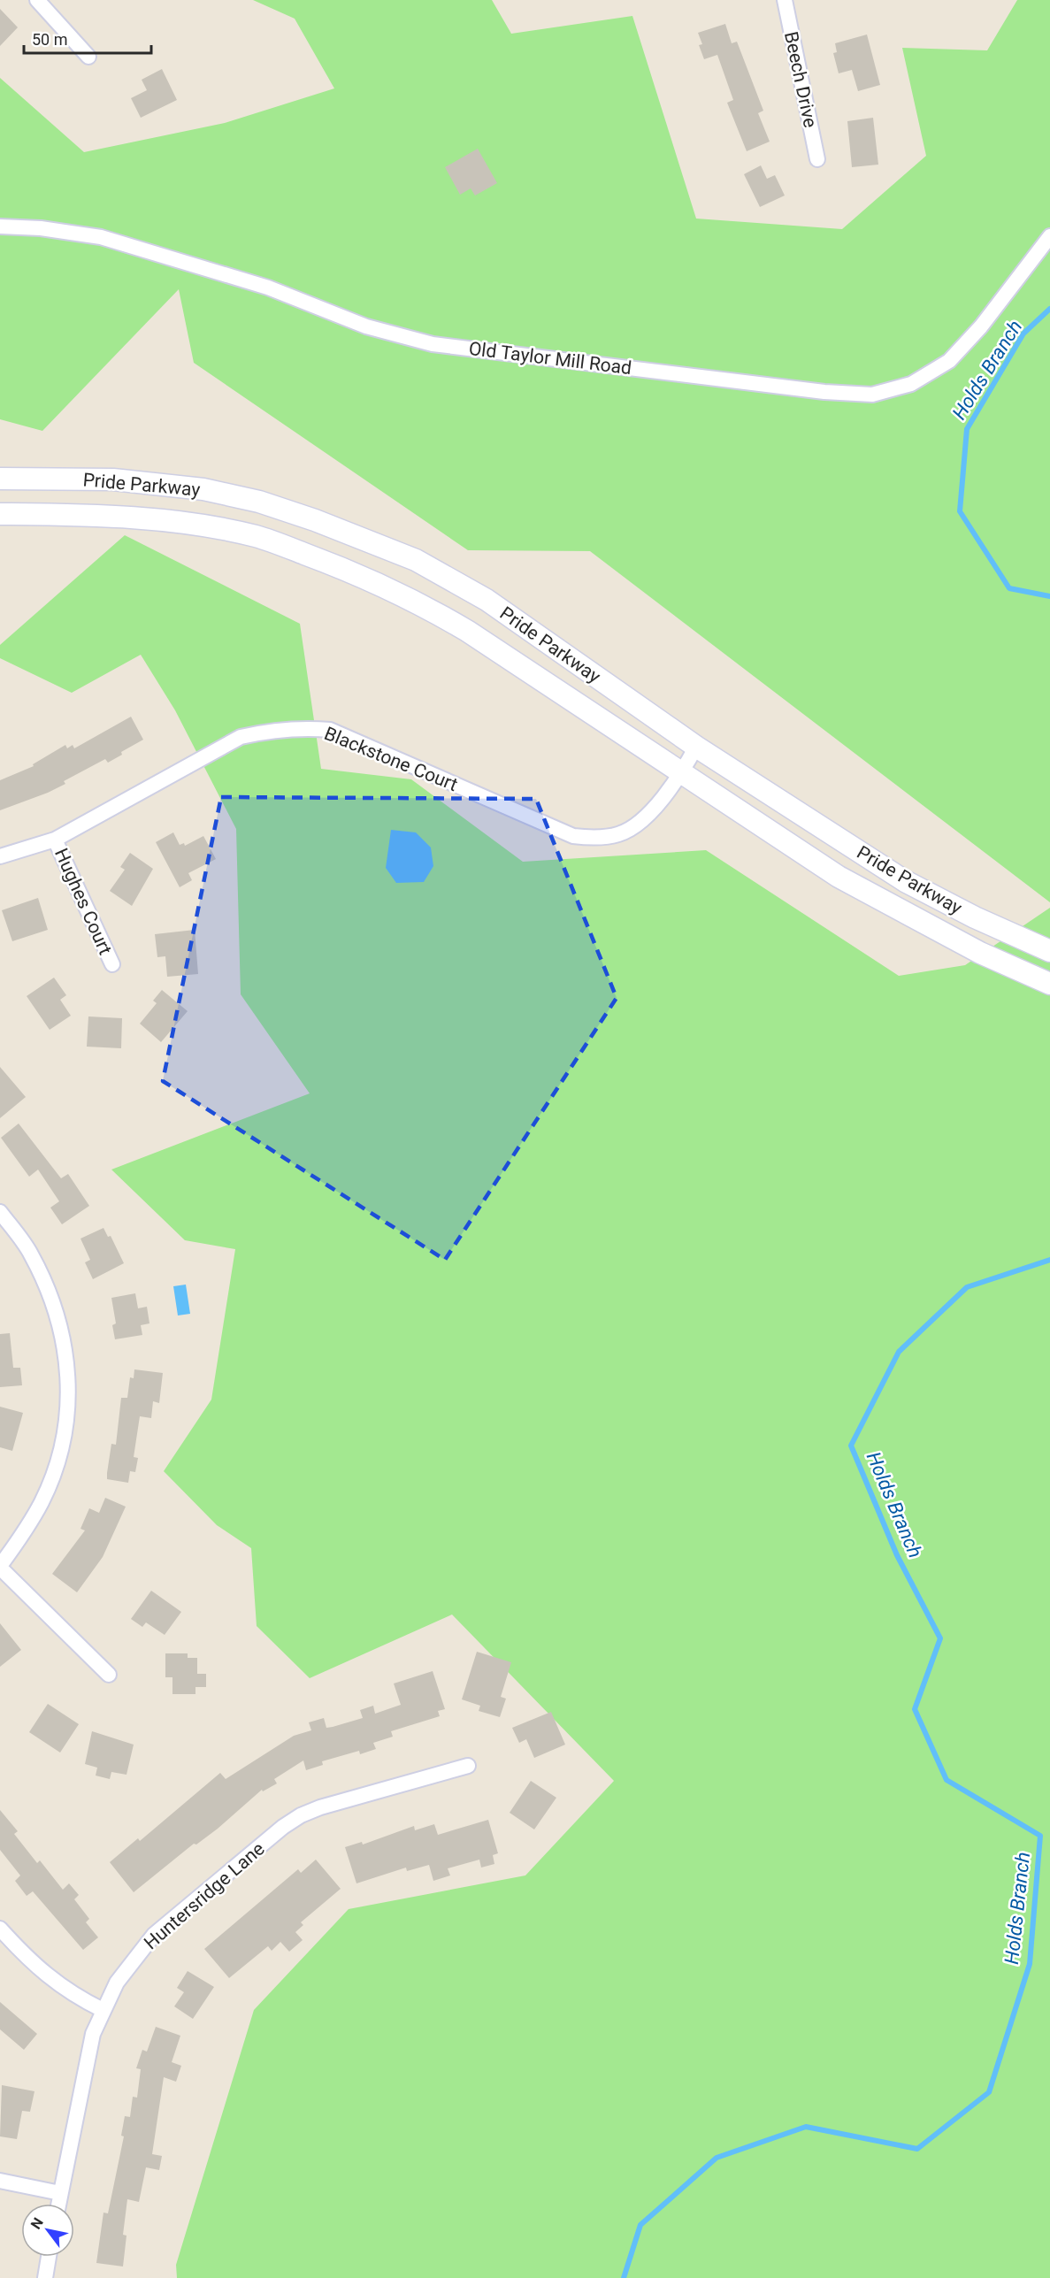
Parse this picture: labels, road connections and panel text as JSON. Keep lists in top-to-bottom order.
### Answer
{
  "streets": {
    "main road": ["Pride Parkway"],
    "street": [
      "Beech Drive",
      "Old Taylor Mill Road",
      "Blackstone Court",
      "Hughes Court",
      "Huntersridge Lane"
    ]
  },
  "crossings": [
    ["Pride Parkway", "Blackstone Court"],
    ["Blackstone Court", "Hughes Court"]
  ],
  "water": ["Holds Branch"],
  "scale_bar": "50 m",
  "north": "top left"
}
